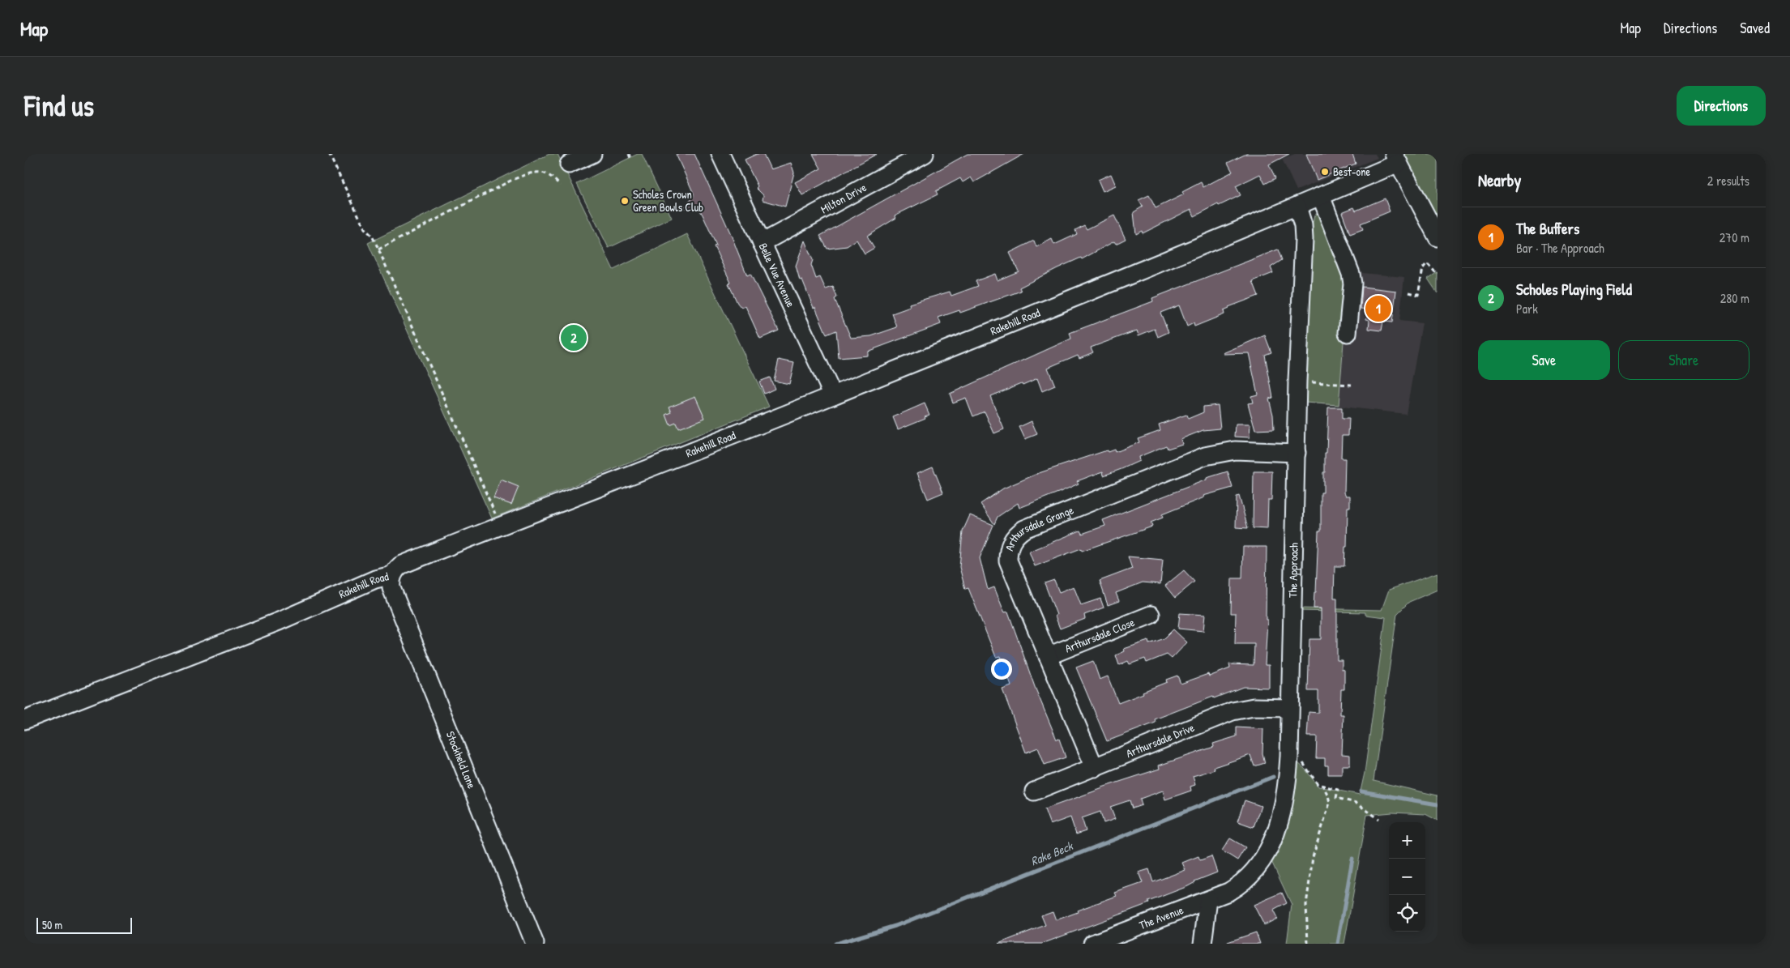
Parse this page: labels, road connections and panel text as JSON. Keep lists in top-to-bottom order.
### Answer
{
  "streets": {
    "street": [
      "Milton Drive",
      "Belle Vue Avenue",
      "Rakehill Road",
      "Arthursdale Grange",
      "The Approach",
      "Arthursdale Close",
      "Arthursdale Drive",
      "Stockheld Lane",
      "The Avenue"
    ]
  },
  "crossings": [
    ["Milton Drive", "Belle Vue Avenue"],
    ["Belle Vue Avenue", "Rakehill Road"],
    ["Rakehill Road", "The Approach"],
    ["Rakehill Road", "Stockheld Lane"],
    ["Arthursdale Grange", "The Approach"],
    ["Arthursdale Grange", "Arthursdale Close"],
    ["Arthursdale Grange", "Arthursdale Drive"],
    ["The Approach", "Arthursdale Drive"],
    ["The Approach", "The Avenue"]
  ],
  "water": ["Rake Beck"],
  "places": ["Best-one", "Scholes Crown Green Bowls Club"],
  "scale_bar": "50 m",
  "page": {
    "header": "Map",
    "nav": ["Map", "Directions", "Saved"],
    "buttons": [
      "Directions",
      ["Save", "Share"]
    ],
    "title": "Find us",
    "heading": ["Nearby", "2 results"],
    "list": [
      {
        "mark": "1",
        "name": "The Buffers",
        "note": "Bar · The Approach",
        "value": "270 m"
      },
      {
        "mark": "2",
        "name": "Scholes Playing Field",
        "note": "Park",
        "value": "280 m"
      }
    ],
    "pins": ["1", "2"],
    "map_buttons": ["+", "−"],
    "scale": "50 m"
  }
}
